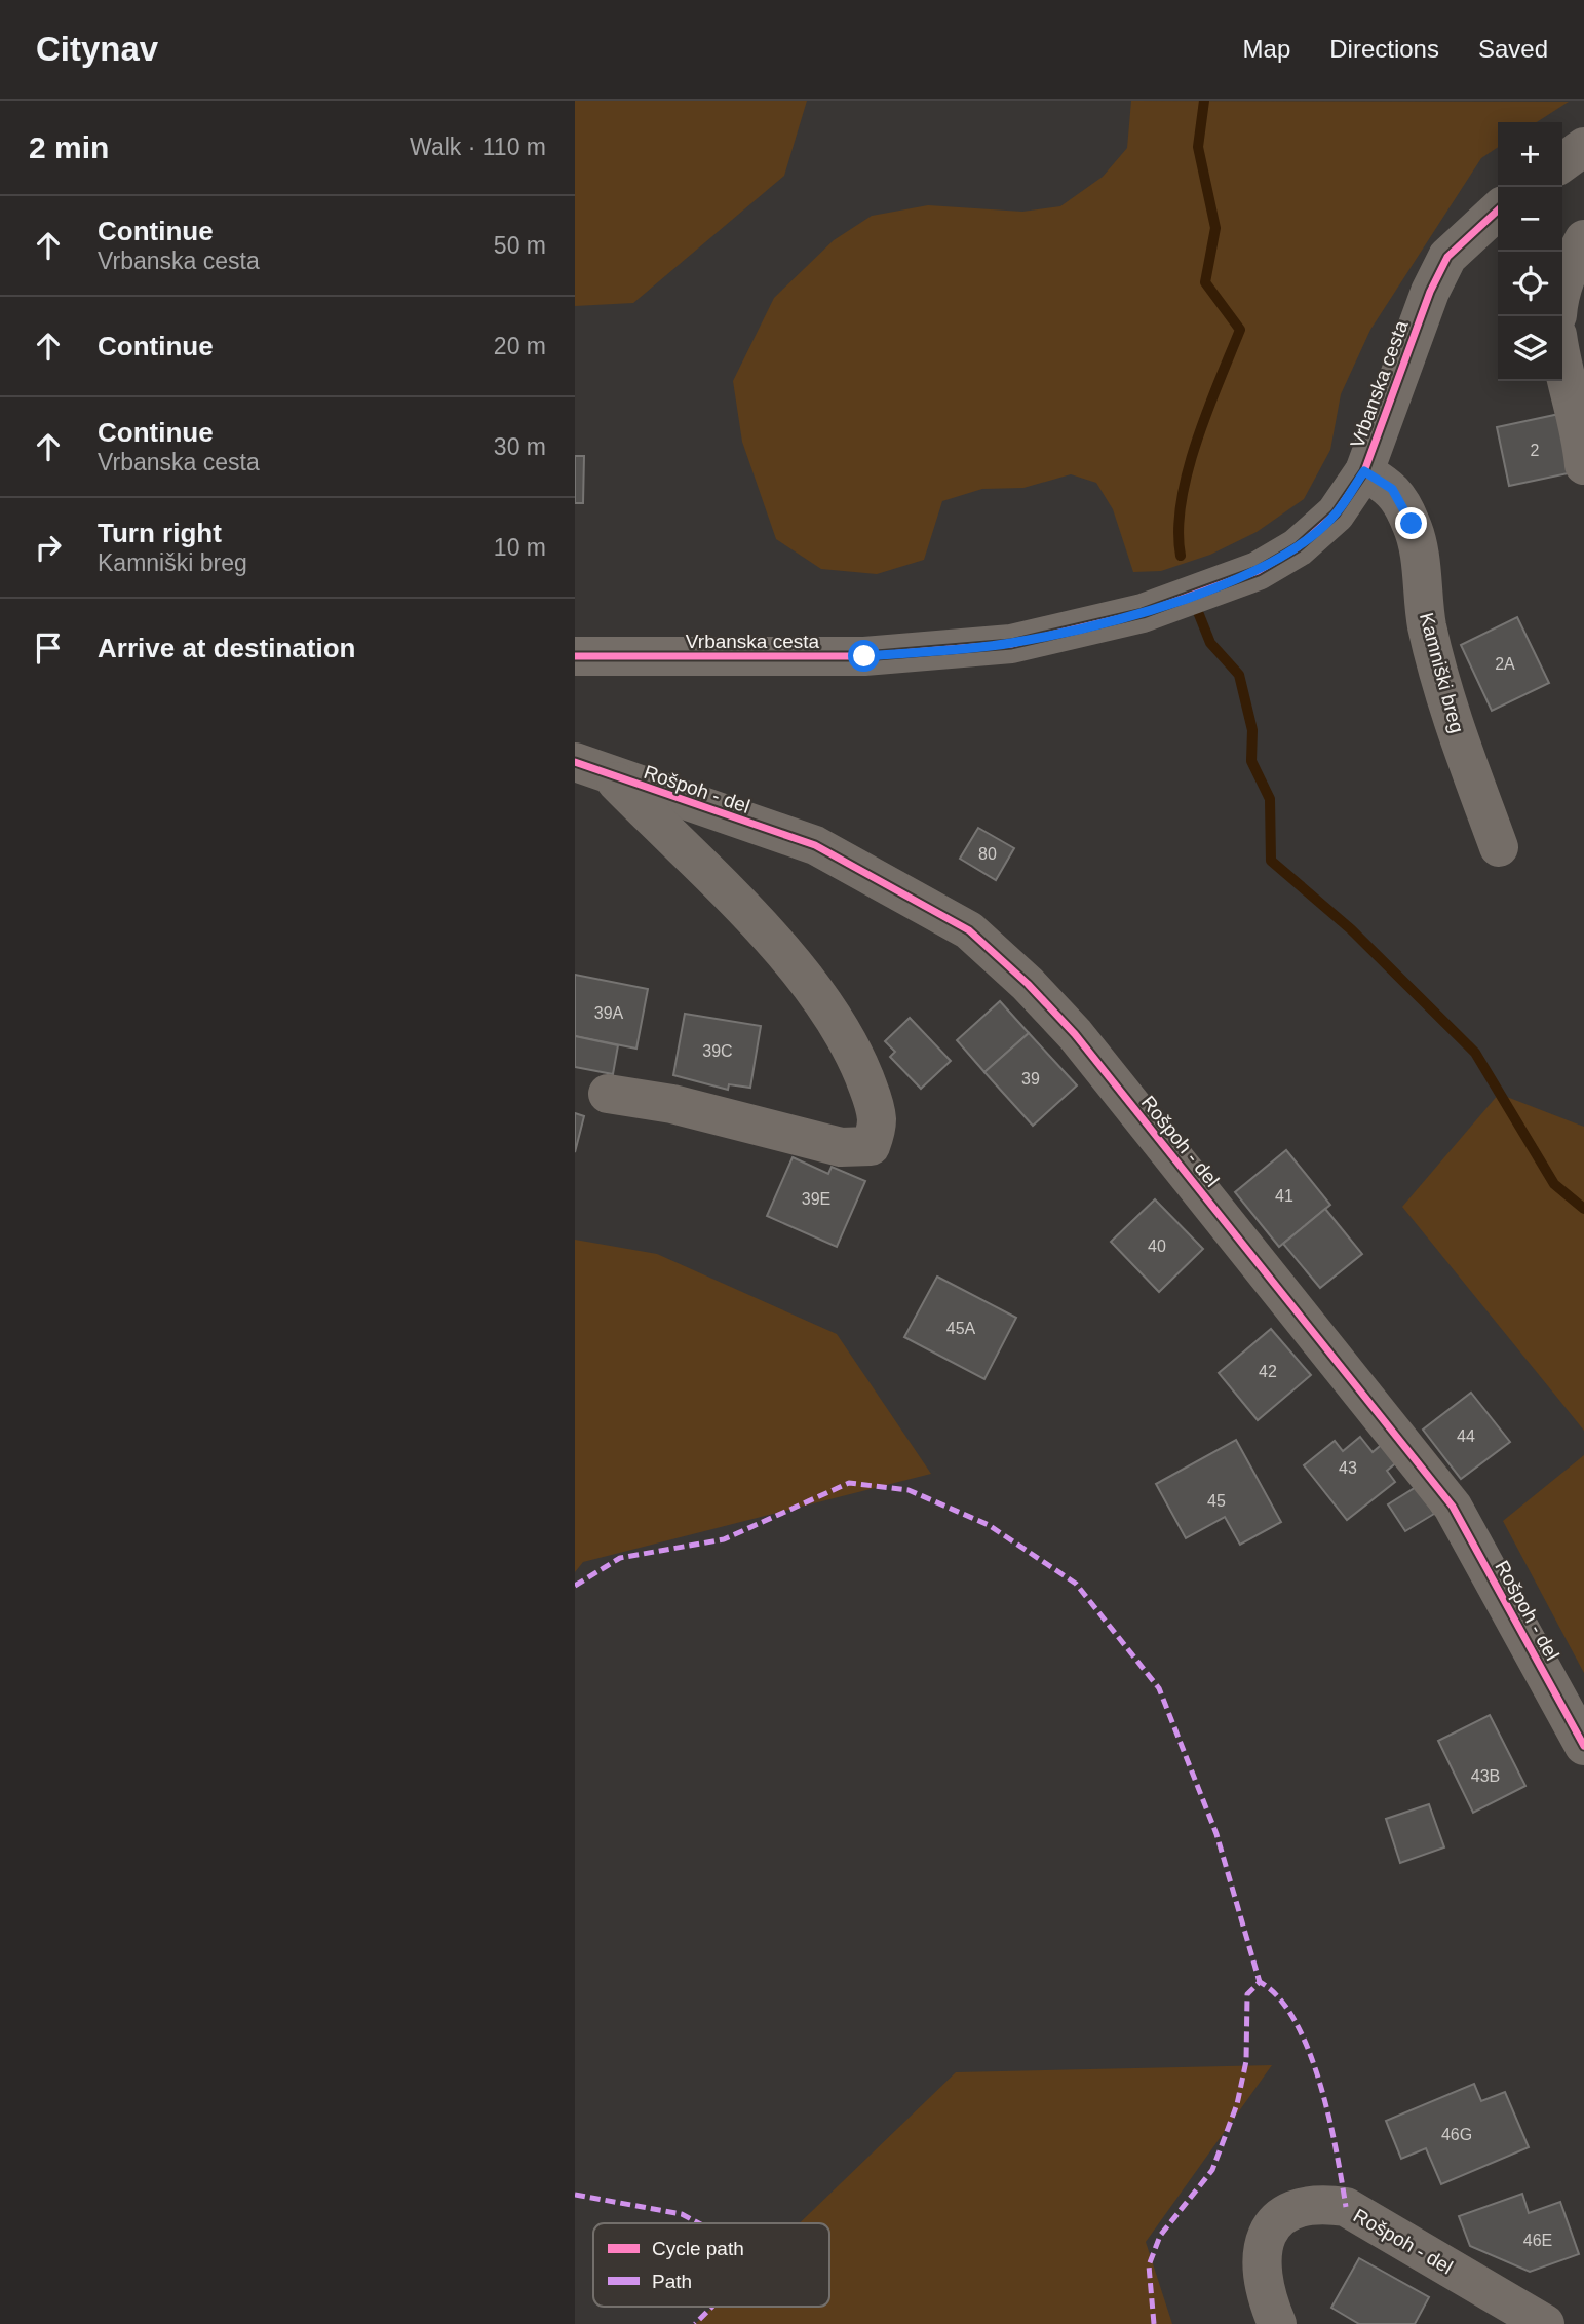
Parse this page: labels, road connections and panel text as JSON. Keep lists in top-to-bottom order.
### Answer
{
  "streets": {
    "street": ["Vrbanska cesta", "Kamniški breg", "Rošpoh - del"]
  },
  "crossings": [
    ["Vrbanska cesta", "Kamniški breg"]
  ],
  "house_numbers": [
    "2",
    "2A",
    "80",
    "39A",
    "39C",
    "39",
    "41",
    "39E",
    "40",
    "45A",
    "42",
    "44",
    "43",
    "45",
    "43B",
    "46G",
    "46E"
  ],
  "legend": ["Cycle path", "Path"],
  "page": {
    "header": "Citynav",
    "nav": ["Map", "Directions", "Saved"],
    "heading": ["2 min", "Walk · 110 m"],
    "map_buttons": ["+", "−"],
    "list": [
      ["Continue", "Vrbanska cesta", "50 m"],
      ["Continue", "20 m"],
      ["Continue", "Vrbanska cesta", "30 m"],
      ["Turn right", "Kamniški breg", "10 m"],
      "Arrive at destination"
    ]
  }
}
